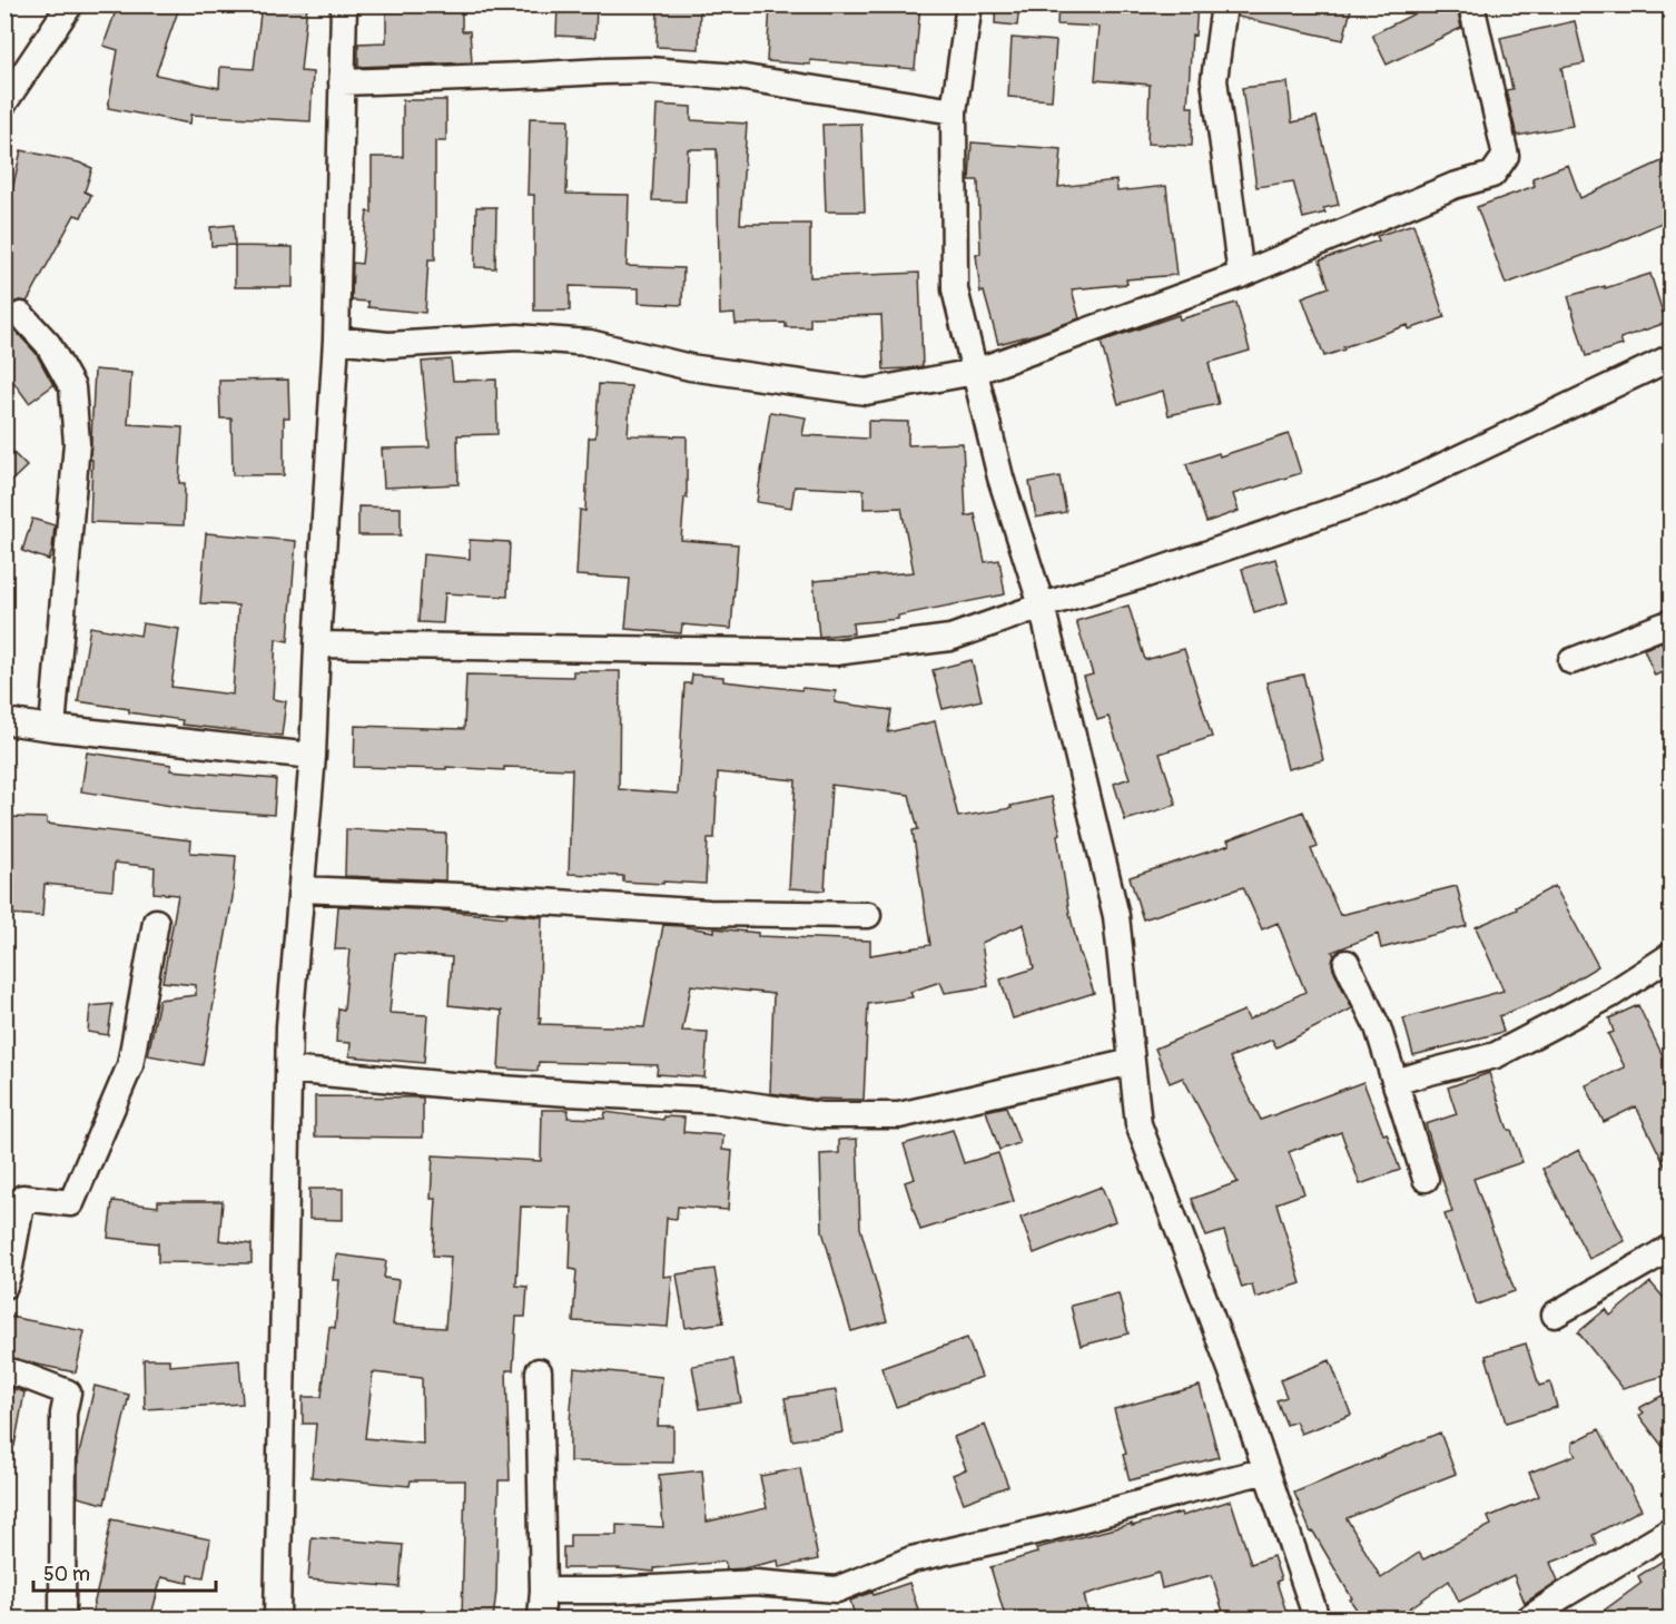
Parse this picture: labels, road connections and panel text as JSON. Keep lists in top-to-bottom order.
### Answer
{
  "scale_bar": "50 m"
}
